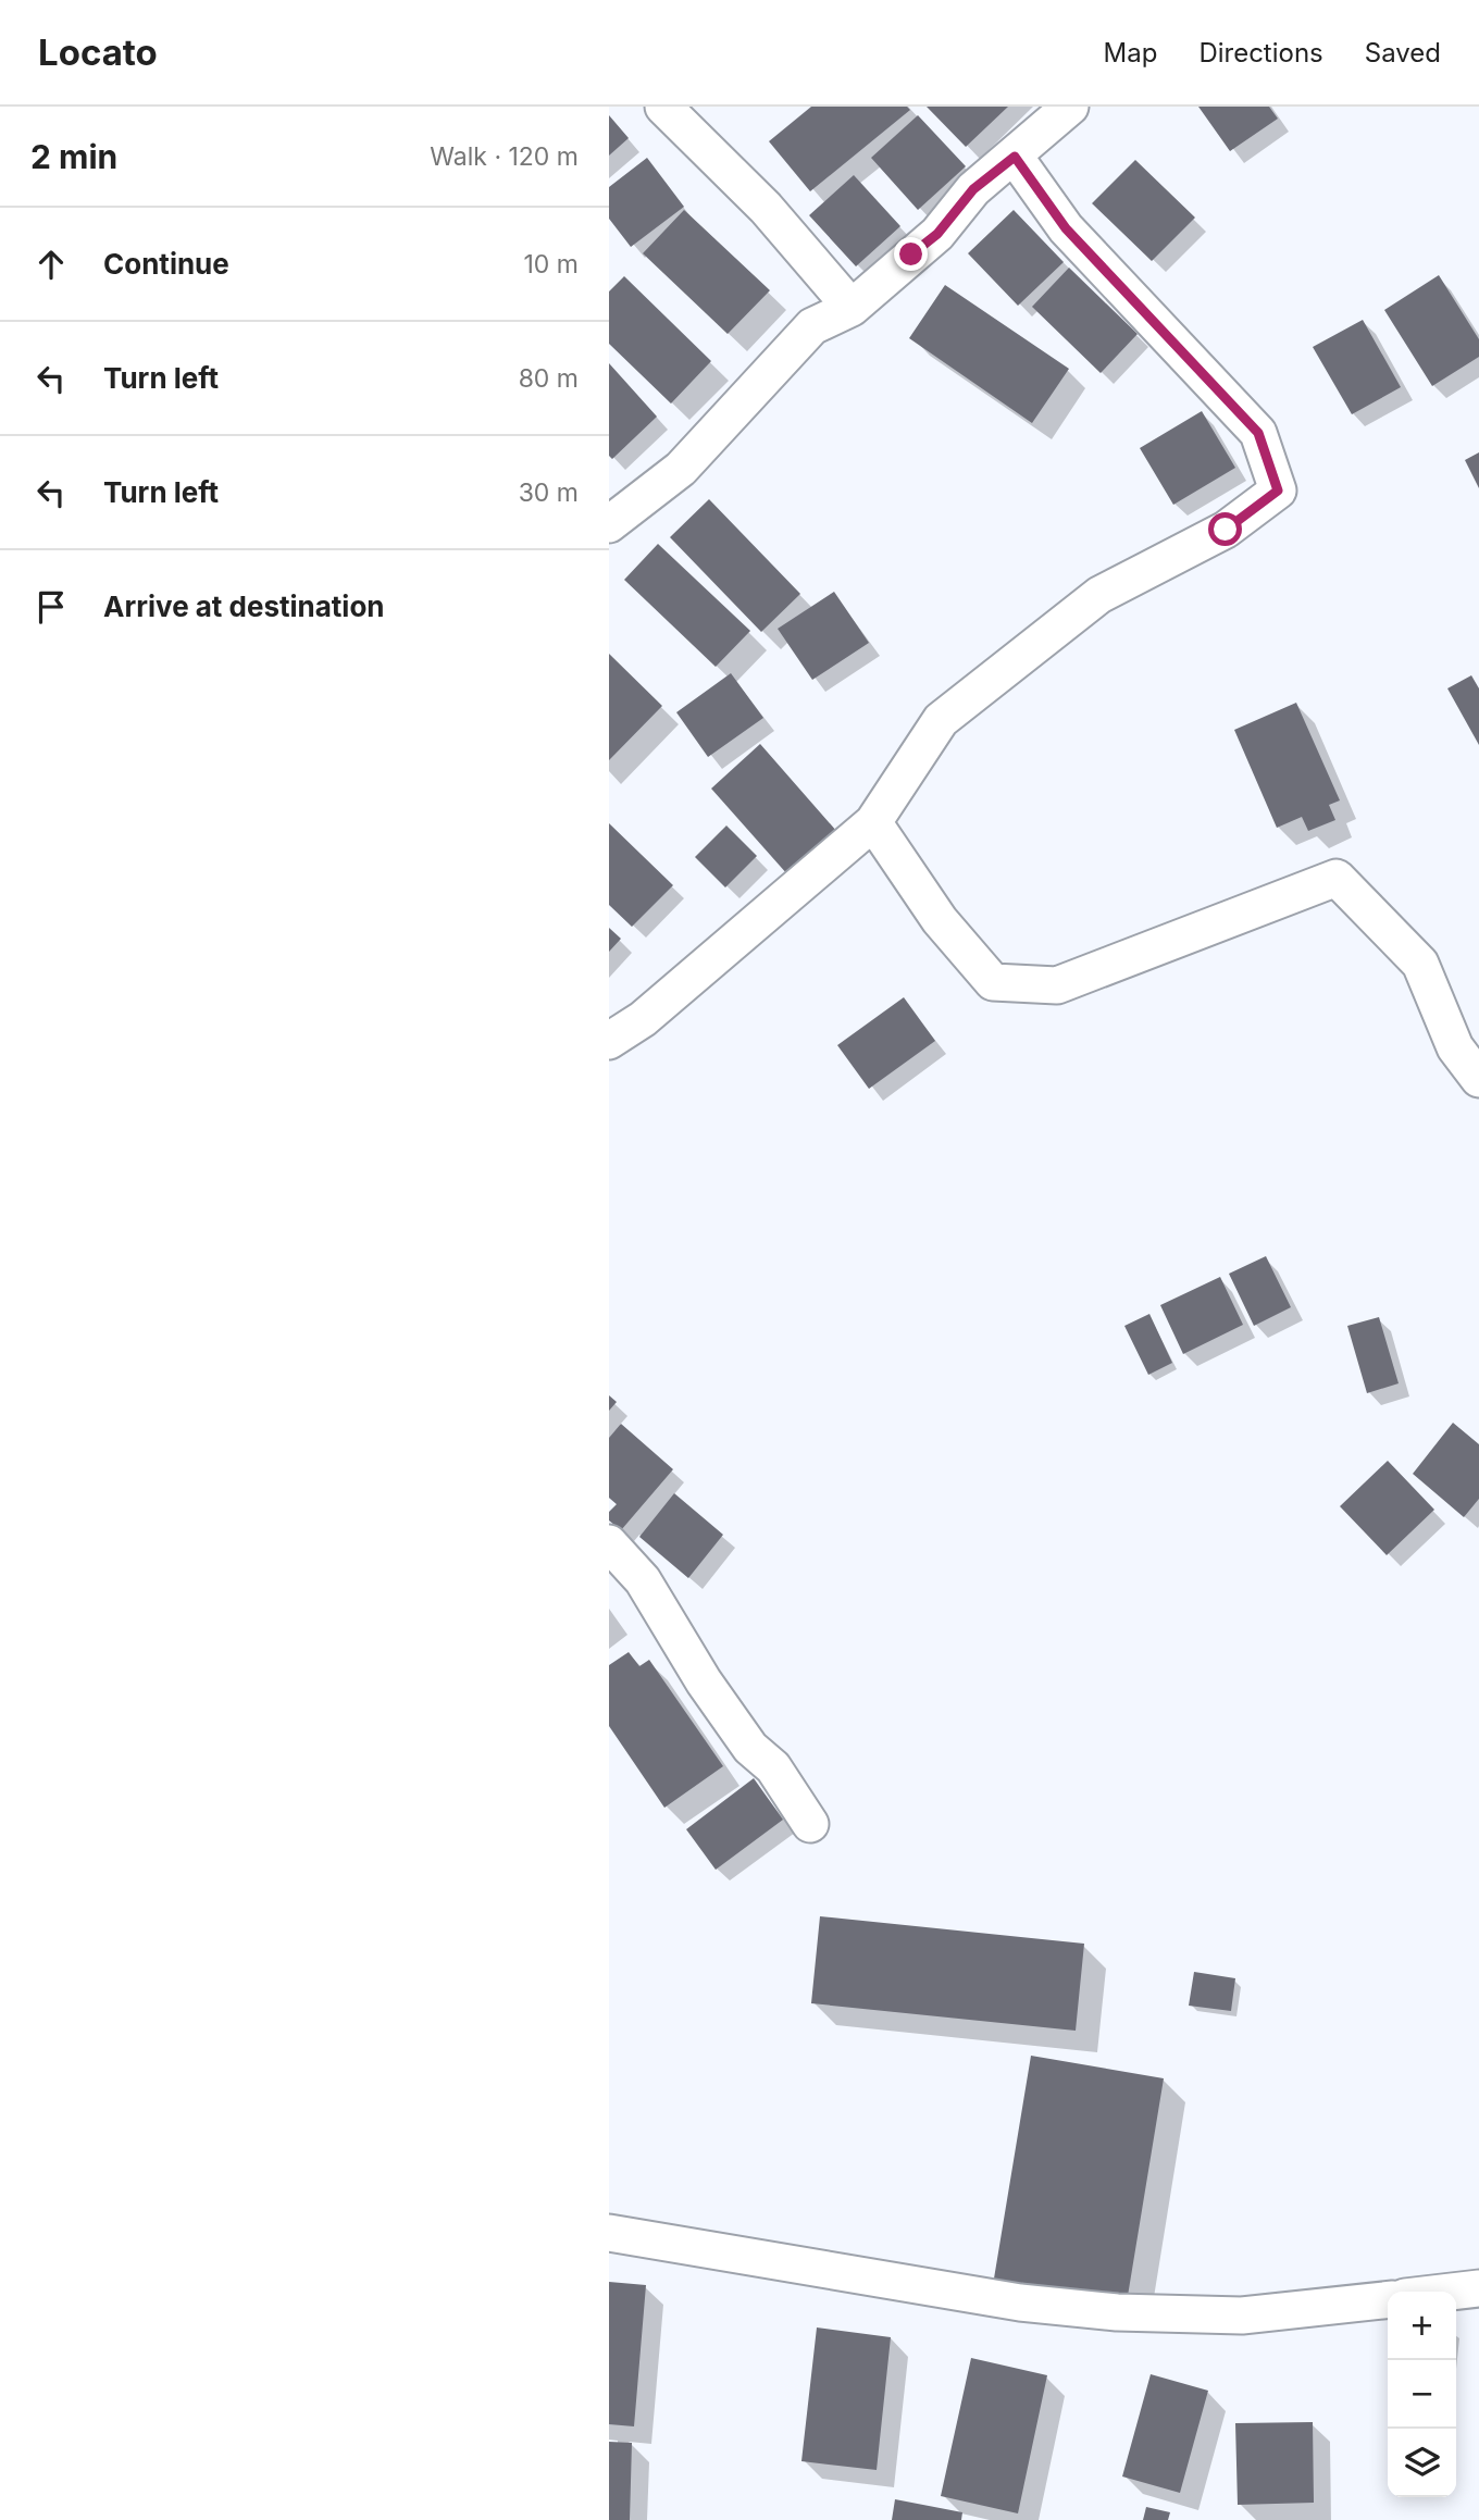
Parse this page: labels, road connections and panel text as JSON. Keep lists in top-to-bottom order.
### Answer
{
  "page": {
    "header": "Locato",
    "nav": ["Map", "Directions", "Saved"],
    "heading": ["2 min", "Walk · 120 m"],
    "list": [
      ["Continue", "10 m"],
      ["Turn left", "80 m"],
      ["Turn left", "30 m"],
      "Arrive at destination"
    ],
    "map_buttons": ["+", "−"]
  }
}
